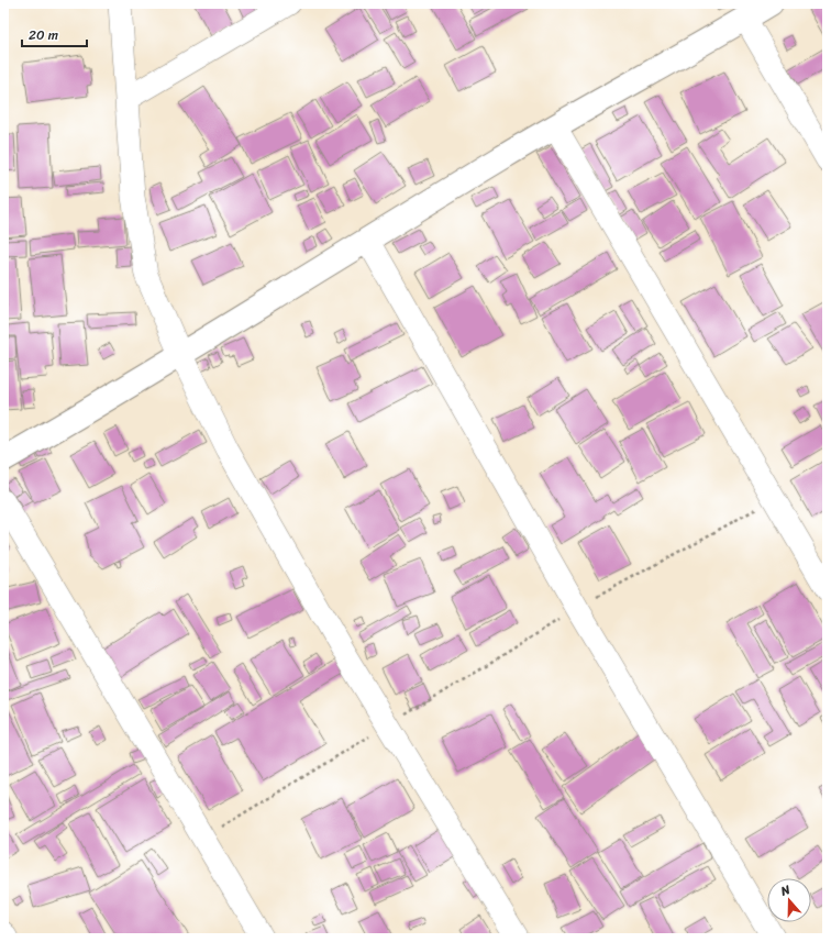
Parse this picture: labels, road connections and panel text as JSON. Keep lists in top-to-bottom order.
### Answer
{
  "scale_bar": "20 m",
  "north": "top"
}
